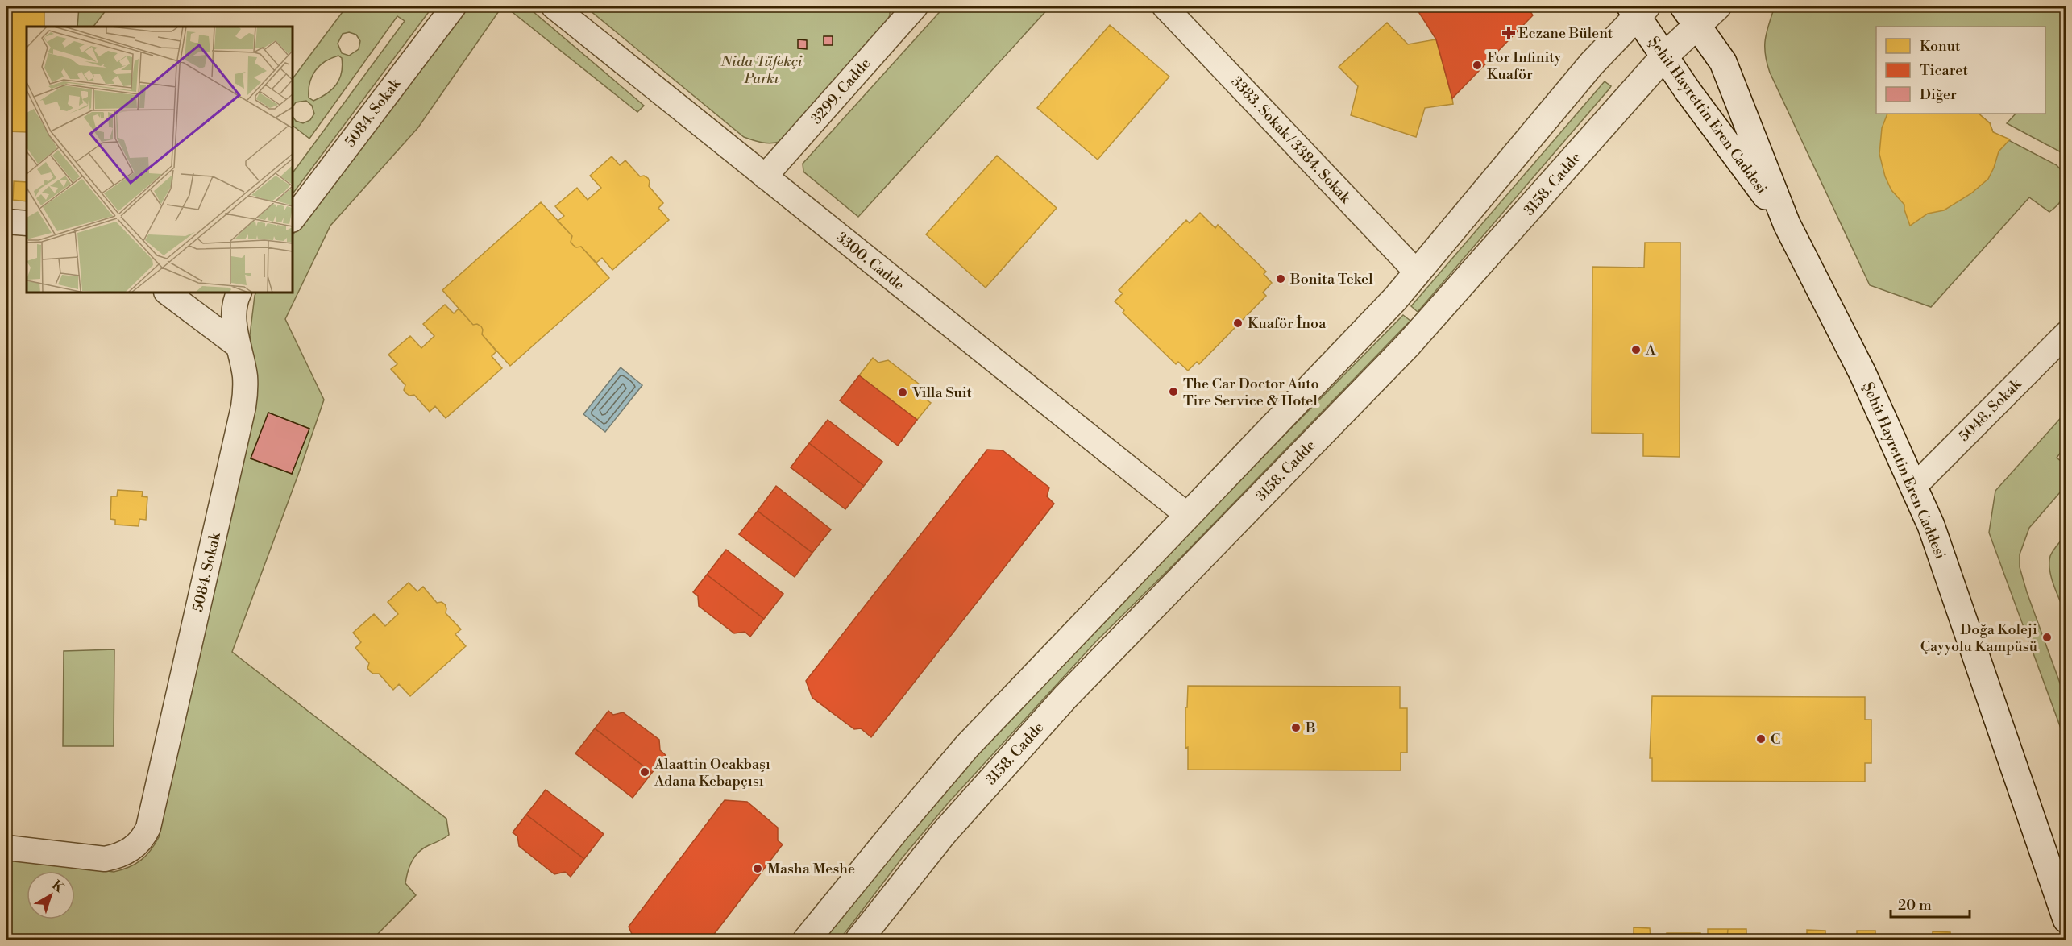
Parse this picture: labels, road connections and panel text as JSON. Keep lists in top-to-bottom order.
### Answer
{
  "streets": {
    "street": [
      "3299. Cadde",
      "5084. Sokak",
      "Şehit Hayrettin Eren Caddesi",
      "3383. Sokak / 3384. Sokak",
      "3158. Cadde",
      "3300. Cadde",
      "5048. Sokak"
    ]
  },
  "crossings": [
    ["3299. Cadde", "3300. Cadde"],
    ["Şehit Hayrettin Eren Caddesi", "3158. Cadde"],
    ["Şehit Hayrettin Eren Caddesi", "5048. Sokak"]
  ],
  "parks": ["Nida Tüfekçi Parkı"],
  "places": {
    "health": ["Eczane Bülent"],
    "other": [
      "For Infinity Kuaför",
      "Bonita Tekel",
      "Kuaför İnoa",
      "A",
      "The Car Doctor Auto Tire Service & Hotel",
      "Villa Suit",
      "Doğa Koleji Çayyolu Kampüsü",
      "B",
      "C",
      "Alaattin Ocakbaşı Adana Kebapçısı",
      "Masha Meshe"
    ]
  },
  "legend": ["Konut", "Ticaret", "Diğer"],
  "scale_bar": "20 m",
  "north": "top right"
}
